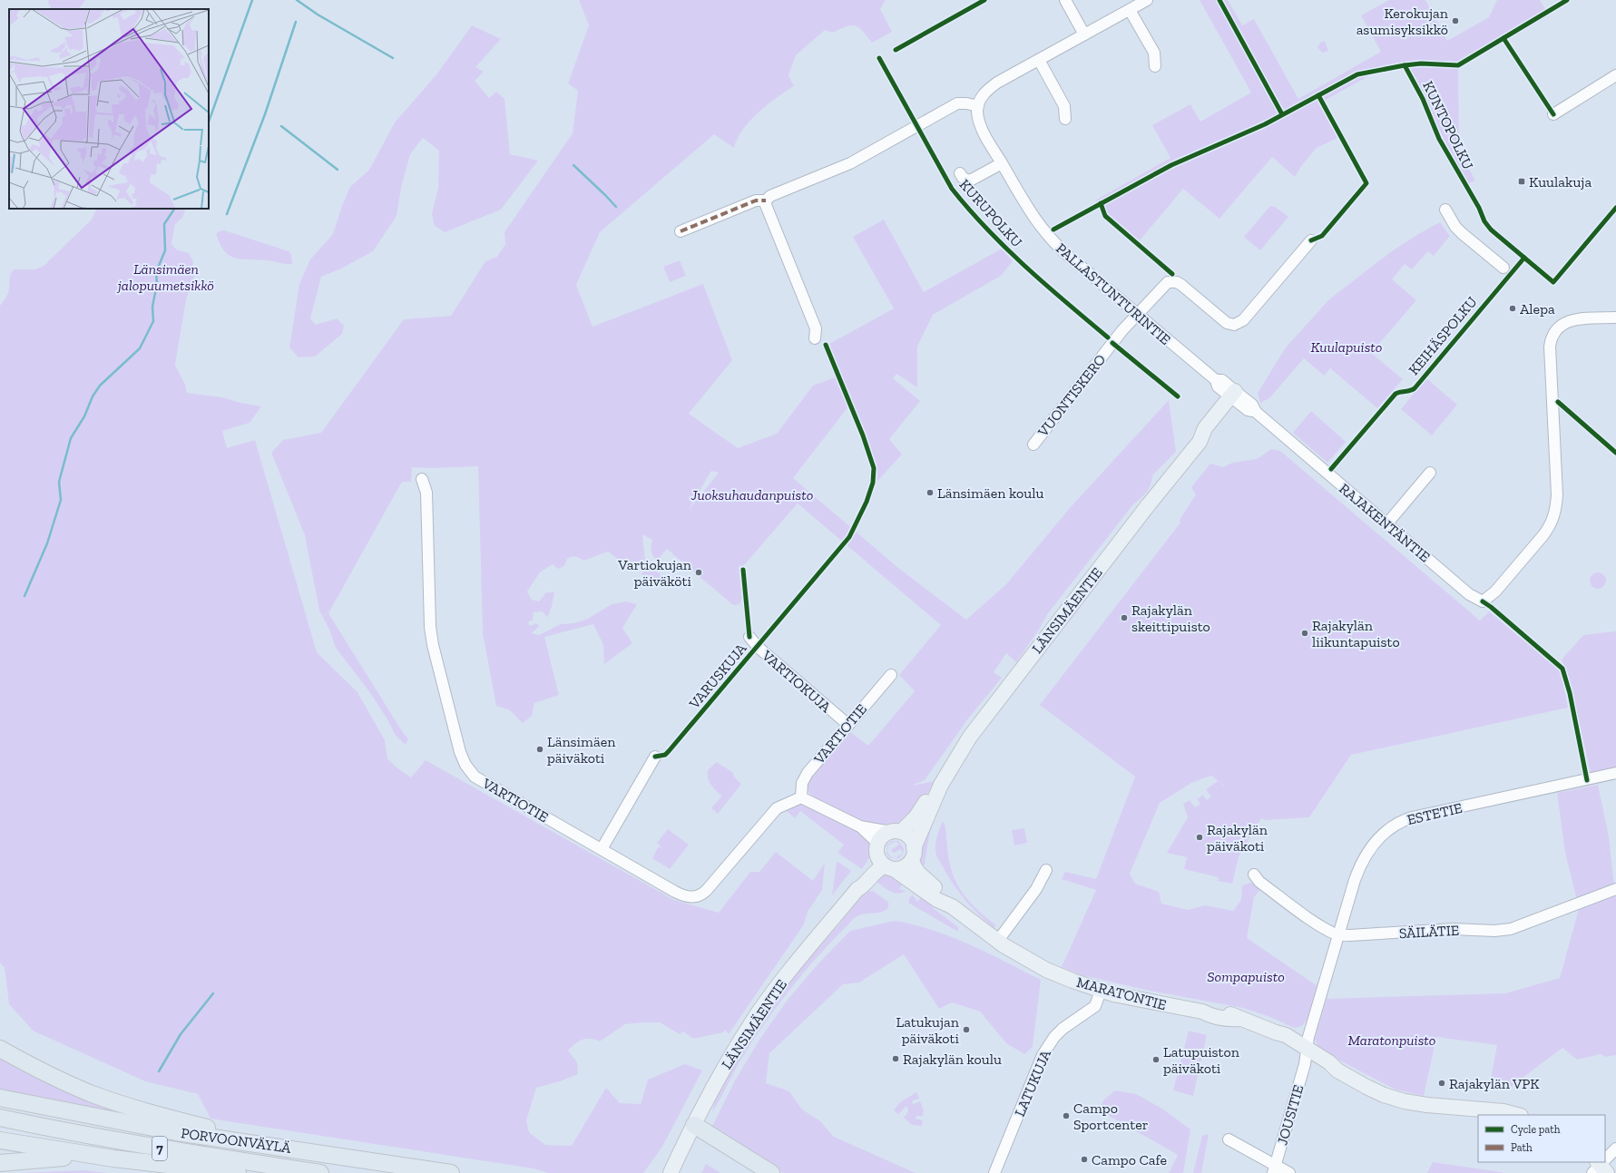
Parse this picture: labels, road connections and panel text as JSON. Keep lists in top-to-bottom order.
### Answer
{
  "streets": {
    "highway": ["PORVOONVÄYLÄ", "7"],
    "main road": ["LÄNSIMÄENTIE", "MARATONTIE"],
    "street": [
      "PALLASTUNTURINTIE",
      "VUONTISKERO",
      "RAJAKENTÄNTIE",
      "VARTIOKUJA",
      "VARTIOTIE",
      "ESTETIE",
      "SÄILÄTIE",
      "LATUKUJA",
      "JOUSITIE"
    ],
    "cycle path": [
      "KUNTOPOLKU",
      "KURUPOLKU",
      "KEIHÄSPOLKU",
      "VARUSKUJA"
    ]
  },
  "crossings": [
    ["PALLASTUNTURINTIE", "VUONTISKERO"],
    ["PALLASTUNTURINTIE", "RAJAKENTÄNTIE"],
    ["PALLASTUNTURINTIE", "LÄNSIMÄENTIE"],
    ["RAJAKENTÄNTIE", "LÄNSIMÄENTIE"],
    ["LÄNSIMÄENTIE", "MARATONTIE"],
    ["VARTIOKUJA", "VARTIOTIE"],
    ["ESTETIE", "SÄILÄTIE"],
    ["ESTETIE", "MARATONTIE"],
    ["ESTETIE", "JOUSITIE"],
    ["MARATONTIE", "LATUKUJA"],
    ["MARATONTIE", "JOUSITIE"]
  ],
  "parks": [
    "Länsimäen jalopuumetsikkö",
    "Kuulapuisto",
    "Juoksuhaudanpuisto",
    "Sompapuisto",
    "Maratonpuisto"
  ],
  "places": {
    "other": [
      "Kerokujan asumisyksikkö",
      "Alepa",
      "Länsimäen koulu",
      "Vartiokujan päiväköti",
      "Rajakylän skeittipuisto",
      "Rajakylän liikuntapuisto",
      "Länsimäen päiväkoti",
      "Rajakylän päiväkoti",
      "Latukujan päiväkoti",
      "Rajakylän koulu",
      "Latupuiston päiväkoti",
      "Rajakylän VPK",
      "Campo Sportcenter",
      "Campo Cafe"
    ],
    "transit": ["Kuulakuja"]
  },
  "legend": ["Cycle path", "Path"]
}
